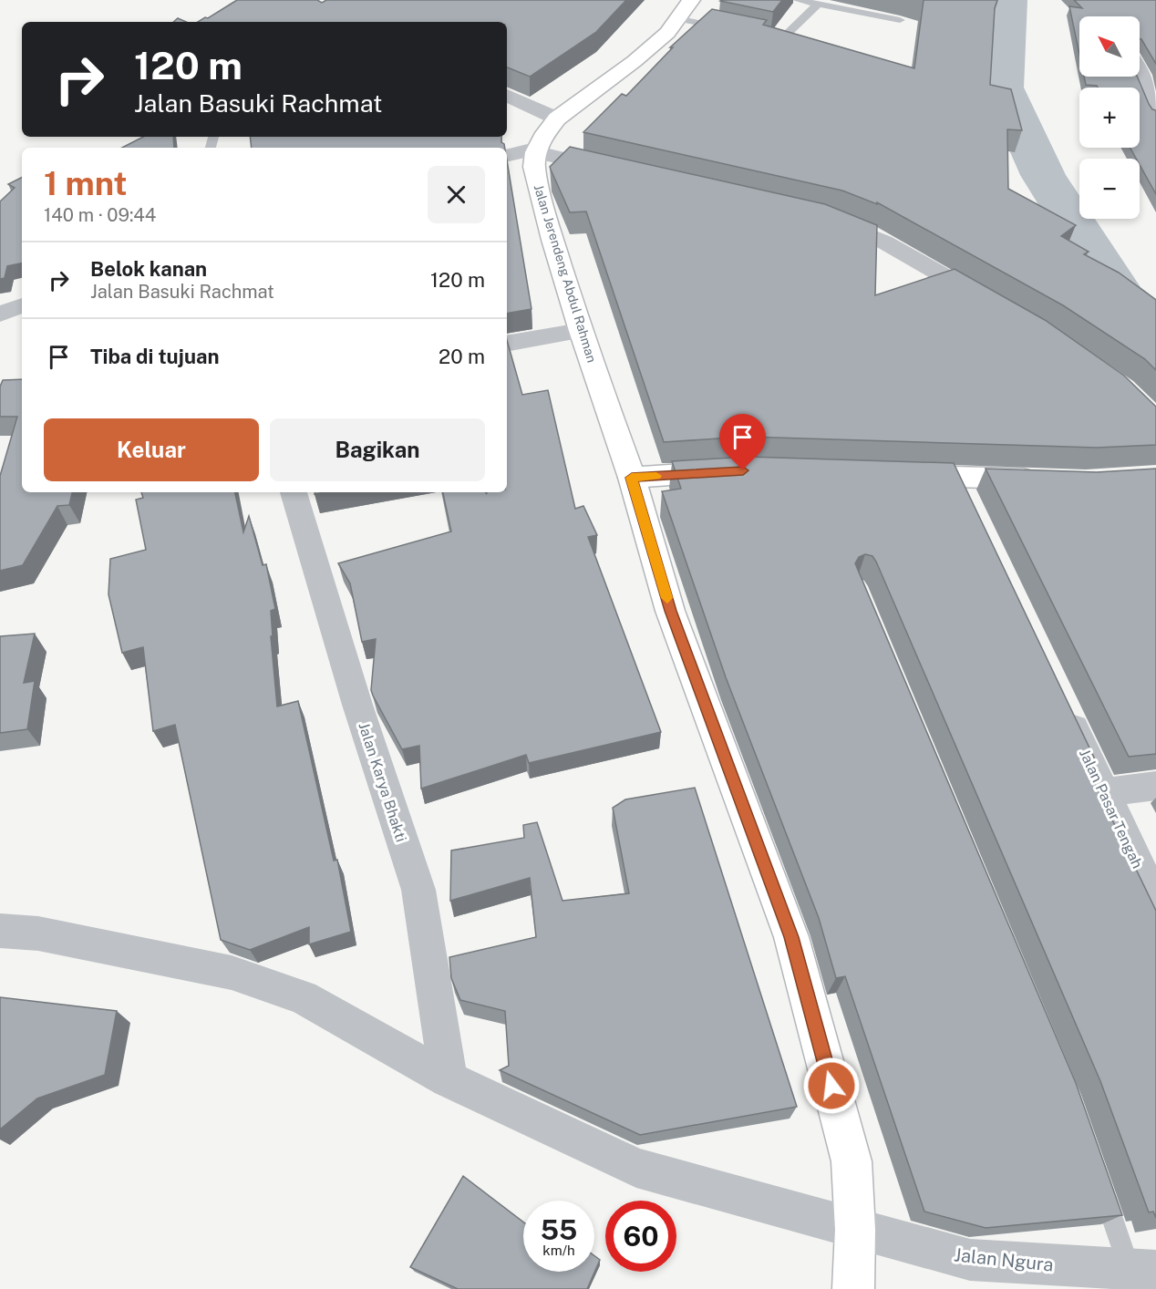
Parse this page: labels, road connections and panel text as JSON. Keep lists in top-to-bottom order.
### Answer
{
  "streets": {
    "main road": ["Jalan Jerendeng Abdul Rahman"],
    "street": ["Jalan Karya Bhakti", "Jalan Pasar Tengah", "Jalan Ngura"]
  },
  "crossings": [
    ["Jalan Jerendeng Abdul Rahman", "Jalan Ngura"],
    ["Jalan Karya Bhakti", "Jalan Ngura"]
  ],
  "north": "top left",
  "page": {
    "map_buttons": ["+", "−"],
    "turn": ["120 m", "Jalan Basuki Rachmat"],
    "heading": ["1 mnt", "140 m · 09:44"],
    "list": [
      {
        "name": "Belok kanan",
        "note": "Jalan Basuki Rachmat",
        "value": "120 m"
      },
      {
        "name": "Tiba di tujuan",
        "value": "20 m"
      }
    ],
    "buttons": ["Keluar", "Bagikan"],
    "speed": "55 km/h",
    "limit": "60"
  }
}
